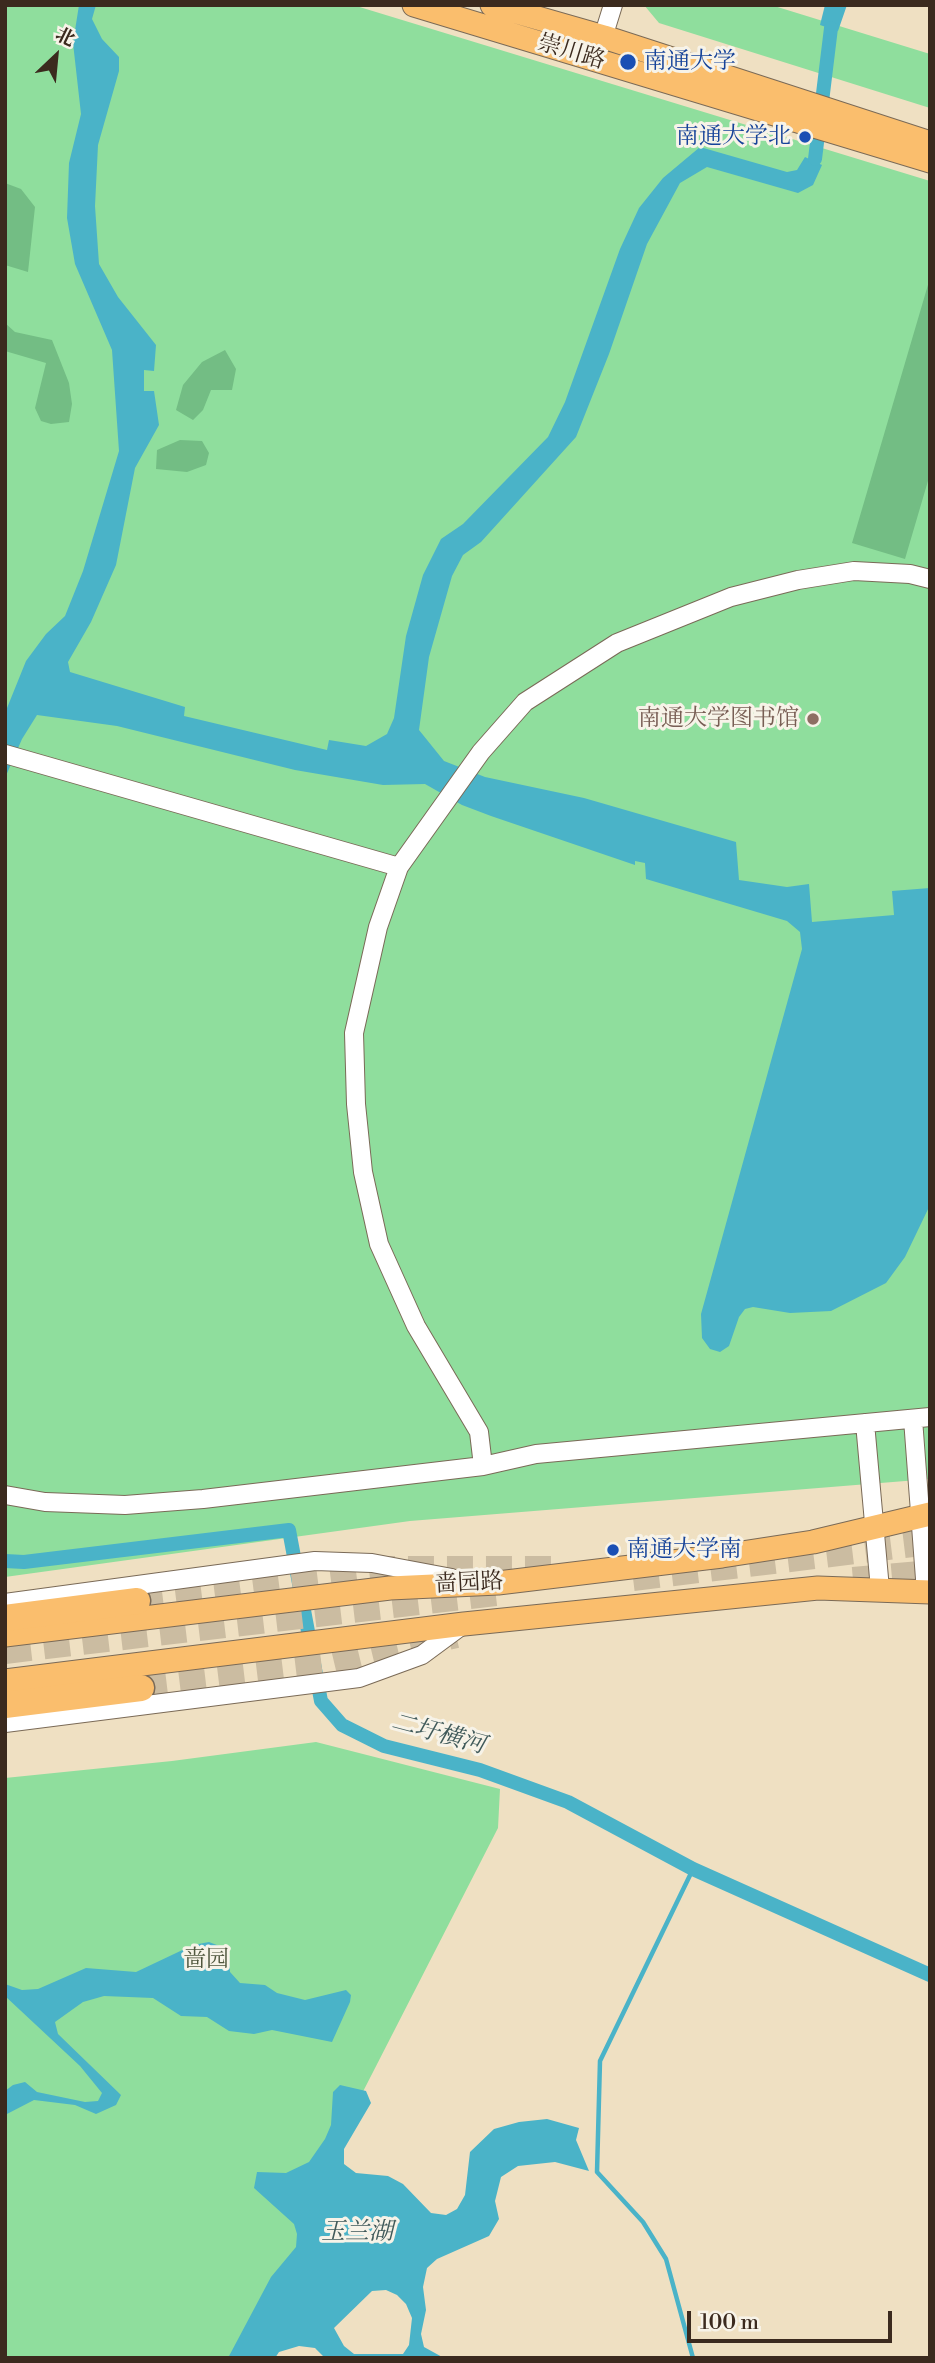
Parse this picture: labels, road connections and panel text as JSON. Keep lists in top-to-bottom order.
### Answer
{
  "streets": {
    "main road": ["崇川路", "啬园路"]
  },
  "water": ["二圩横河", "玉兰湖"],
  "parks": ["啬园"],
  "places": [
    "南通大学",
    "南通大学北",
    "南通大学图书馆",
    "南通大学南"
  ],
  "scale_bar": "100 m",
  "north": "top right"
}
